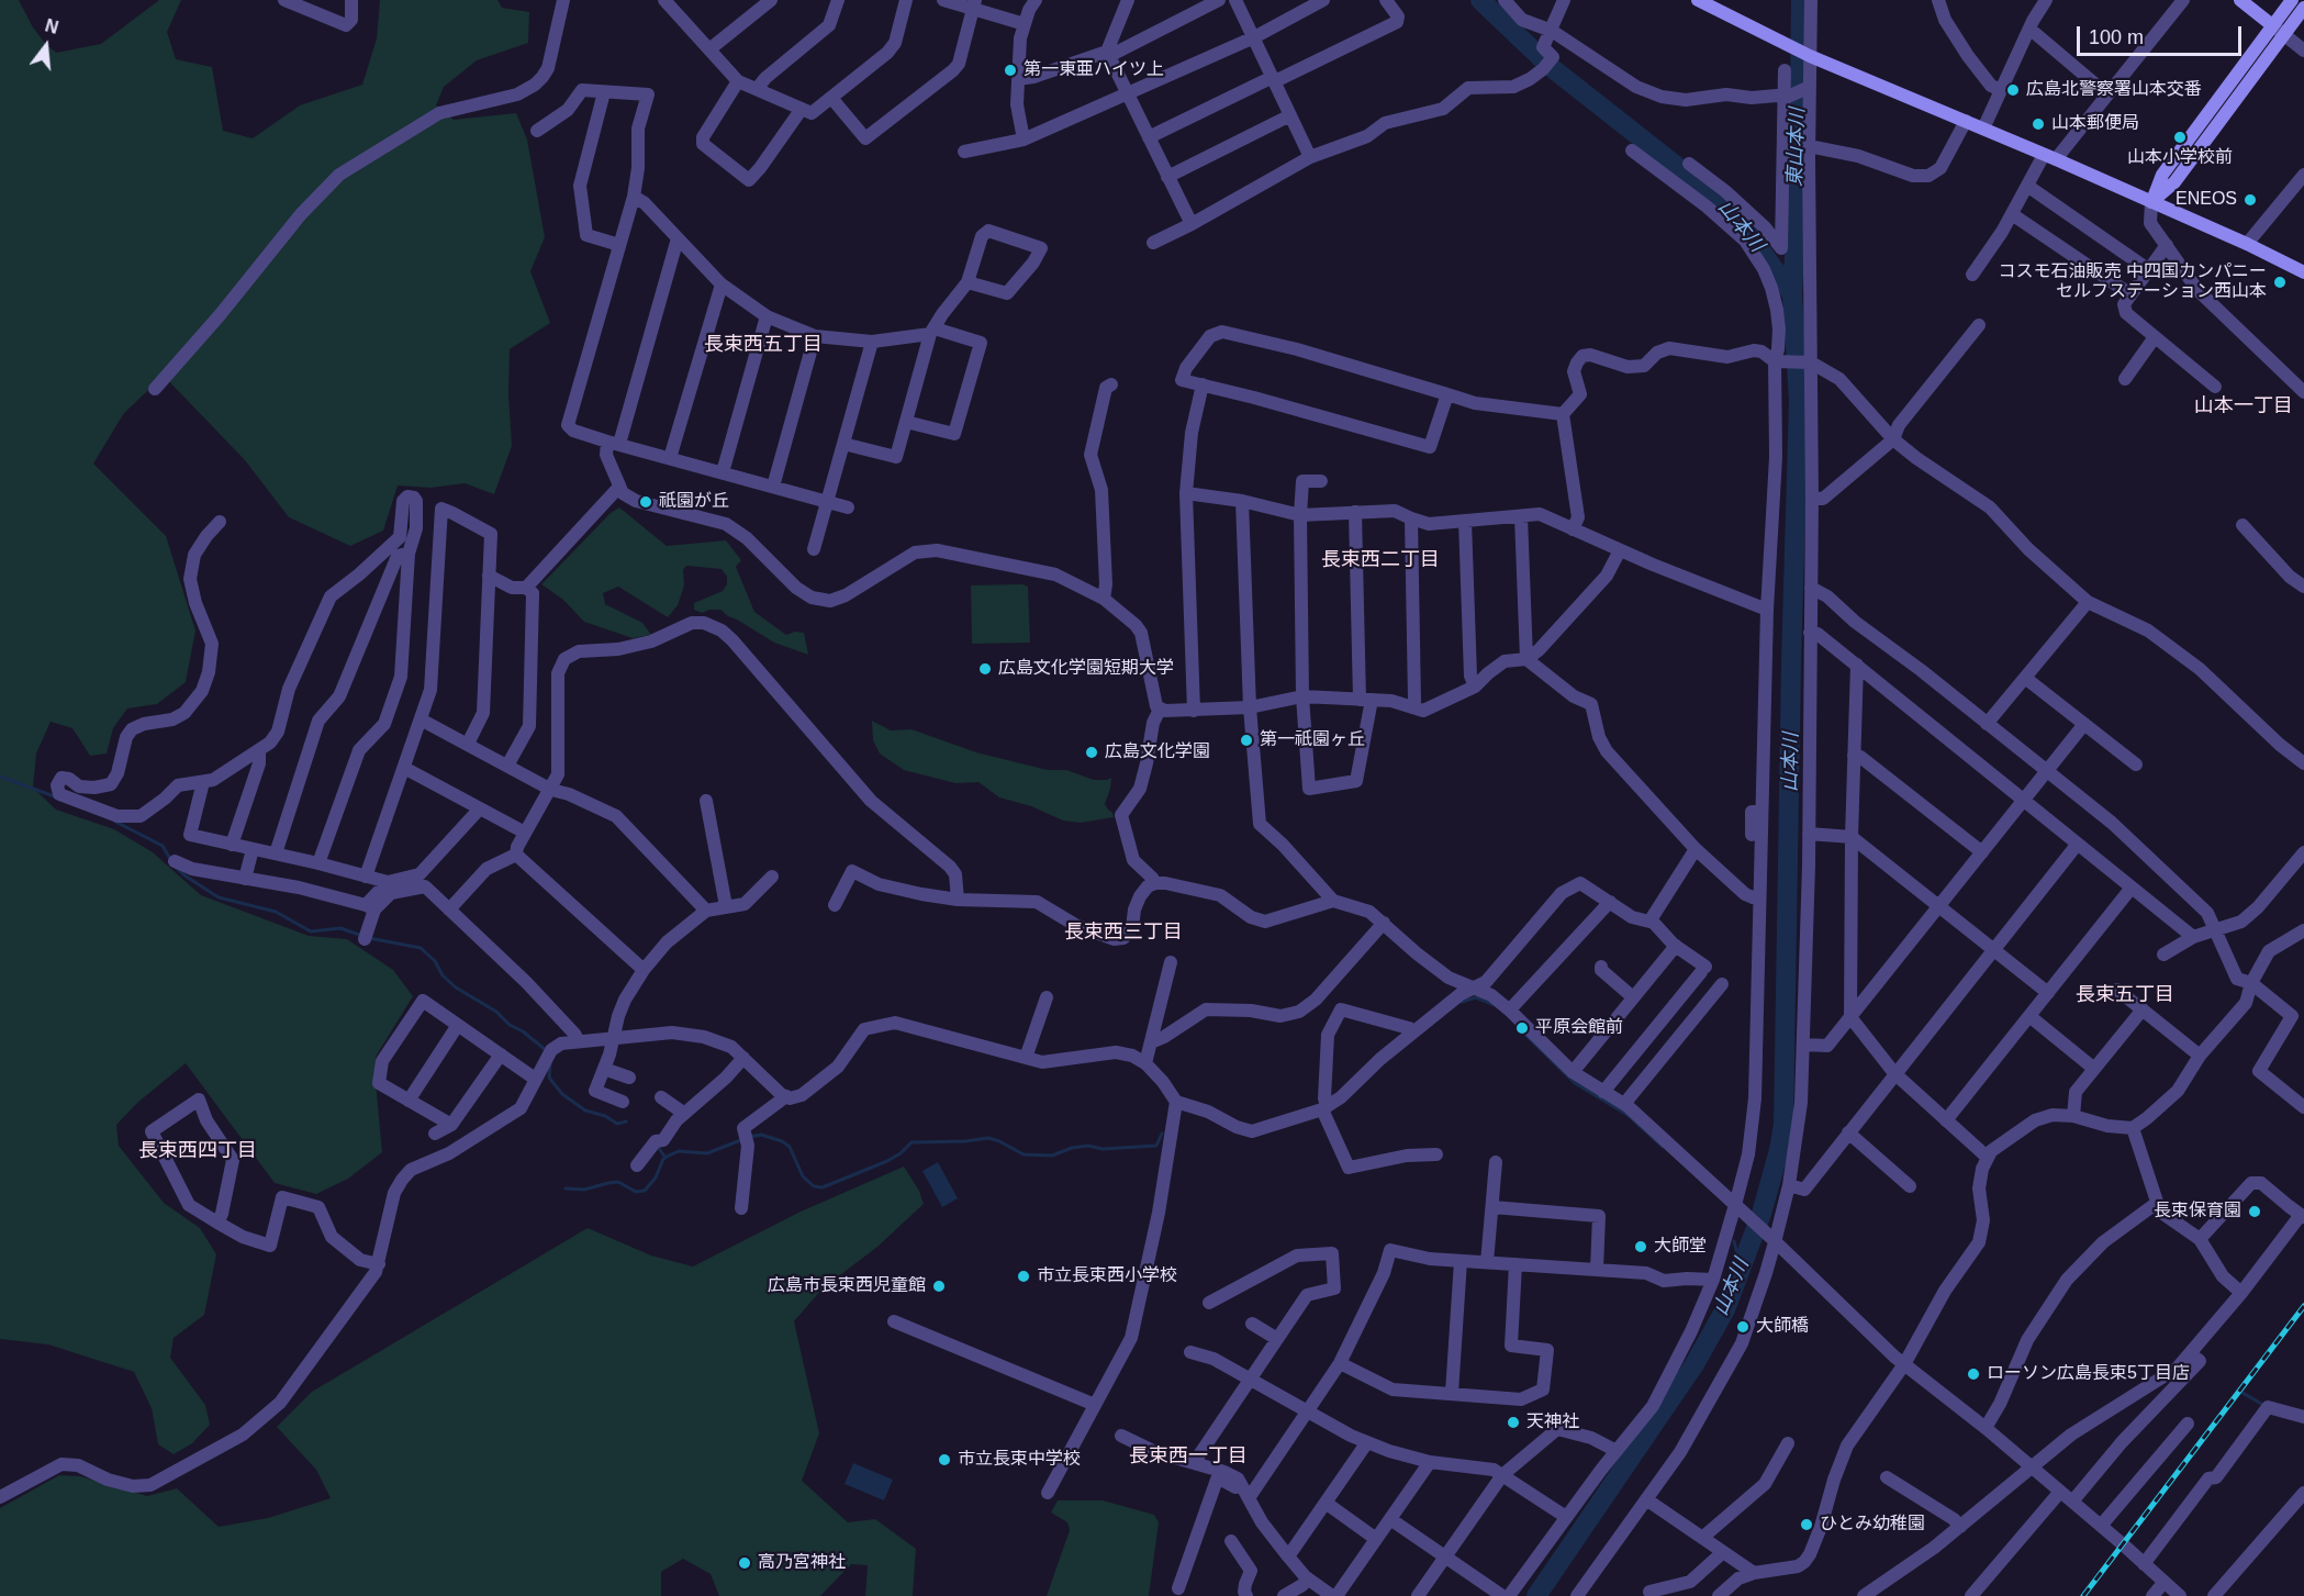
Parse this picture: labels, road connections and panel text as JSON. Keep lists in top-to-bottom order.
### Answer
{
  "districts": [
    "長束西五丁目",
    "山本一丁目",
    "長束西二丁目",
    "長束西三丁目",
    "長束五丁目",
    "長束西四丁目",
    "長束西一丁目"
  ],
  "water": ["東山本川", "山本川"],
  "places": [
    "第一東亜ハイツ上",
    "広島北警察署山本交番",
    "山本郵便局",
    "山本小学校前",
    "ENEOS",
    "コスモ石油販売 中四国カンパニー セルフステーション西山本",
    "祇園が丘",
    "広島文化学園短期大学",
    "第一祇園ヶ丘",
    "広島文化学園",
    "平原会館前",
    "長束保育園",
    "大師堂",
    "市立長束西小学校",
    "広島市長束西児童館",
    "大師橋",
    "ローソン広島長束5丁目店",
    "天神社",
    "市立長束中学校",
    "ひとみ幼稚園",
    "高乃宮神社"
  ],
  "scale_bar": "100 m",
  "north": "top"
}
